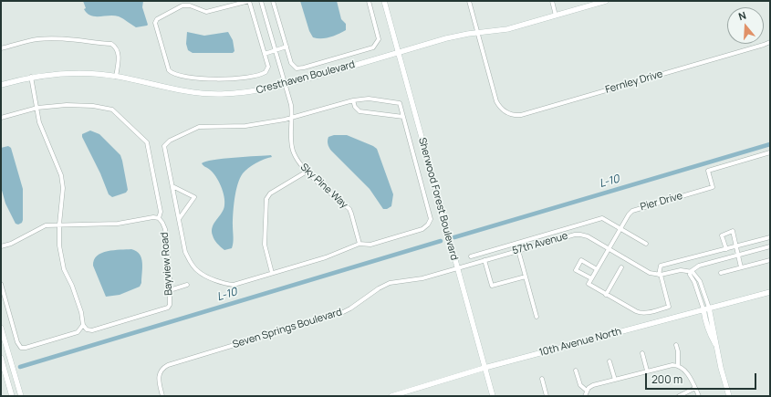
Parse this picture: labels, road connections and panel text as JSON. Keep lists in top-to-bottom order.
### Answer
{
  "streets": {
    "street": [
      "Cresthaven Boulevard",
      "Fernley Drive",
      "Sky Pine Way",
      "Sherwood Forest Boulevard",
      "Pier Drive",
      "57th Avenue",
      "Bayview Road",
      "Seven Springs Boulevard",
      "10th Avenue North"
    ]
  },
  "crossings": [
    ["Cresthaven Boulevard", "Fernley Drive"],
    ["Cresthaven Boulevard", "Sky Pine Way"],
    ["Cresthaven Boulevard", "Sherwood Forest Boulevard"],
    ["Sherwood Forest Boulevard", "57th Avenue"],
    ["Sherwood Forest Boulevard", "Seven Springs Boulevard"],
    ["Sherwood Forest Boulevard", "10th Avenue North"],
    ["Pier Drive", "57th Avenue"],
    ["57th Avenue", "Seven Springs Boulevard"]
  ],
  "water": ["L-10"],
  "scale_bar": "200 m",
  "north": "top"
}
